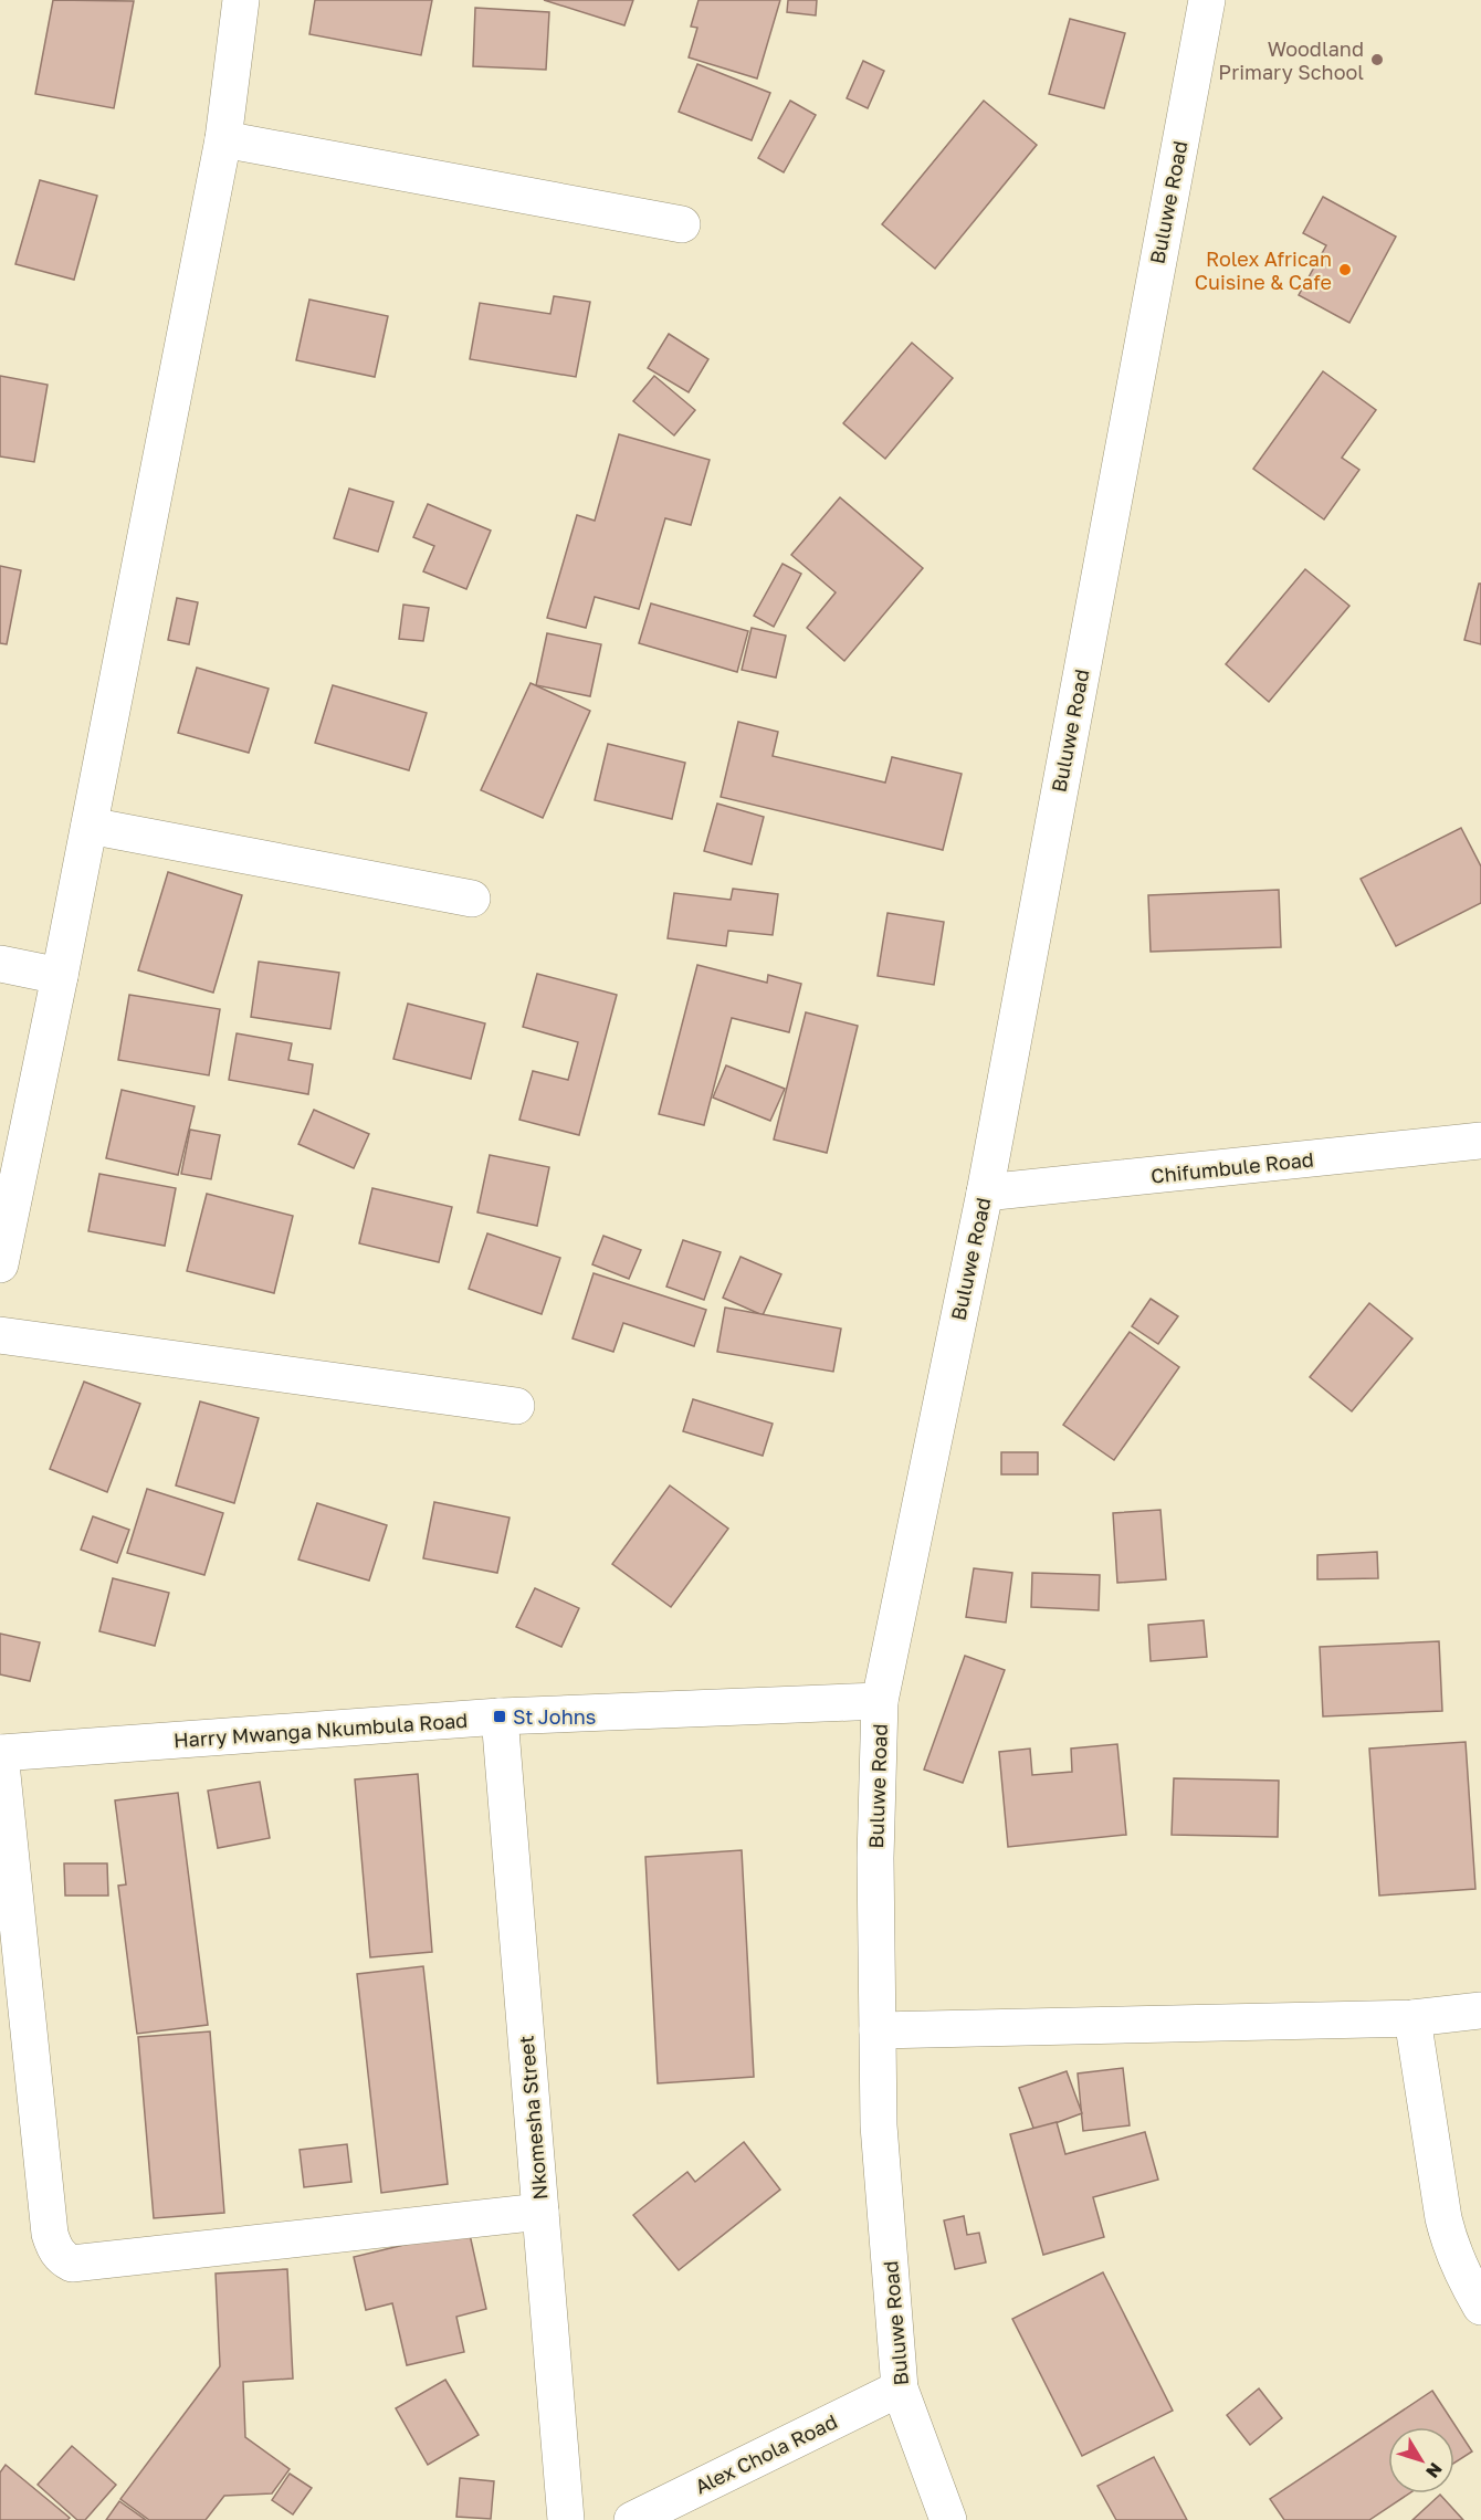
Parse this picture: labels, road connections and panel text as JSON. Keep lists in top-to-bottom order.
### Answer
{
  "streets": {
    "street": [
      "Buluwe Road",
      "Chifumbule Road",
      "Harry Mwanga Nkumbula Road",
      "Nkomesha Street",
      "Alex Chola Road"
    ]
  },
  "crossings": [
    ["Buluwe Road", "Chifumbule Road"],
    ["Buluwe Road", "Harry Mwanga Nkumbula Road"],
    ["Buluwe Road", "Alex Chola Road"],
    ["Harry Mwanga Nkumbula Road", "Nkomesha Street"]
  ],
  "places": {
    "other": ["Woodland Primary School", "Rolex African Cuisine & Cafe"],
    "transit": ["St Johns"]
  },
  "north": "bottom right"
}
